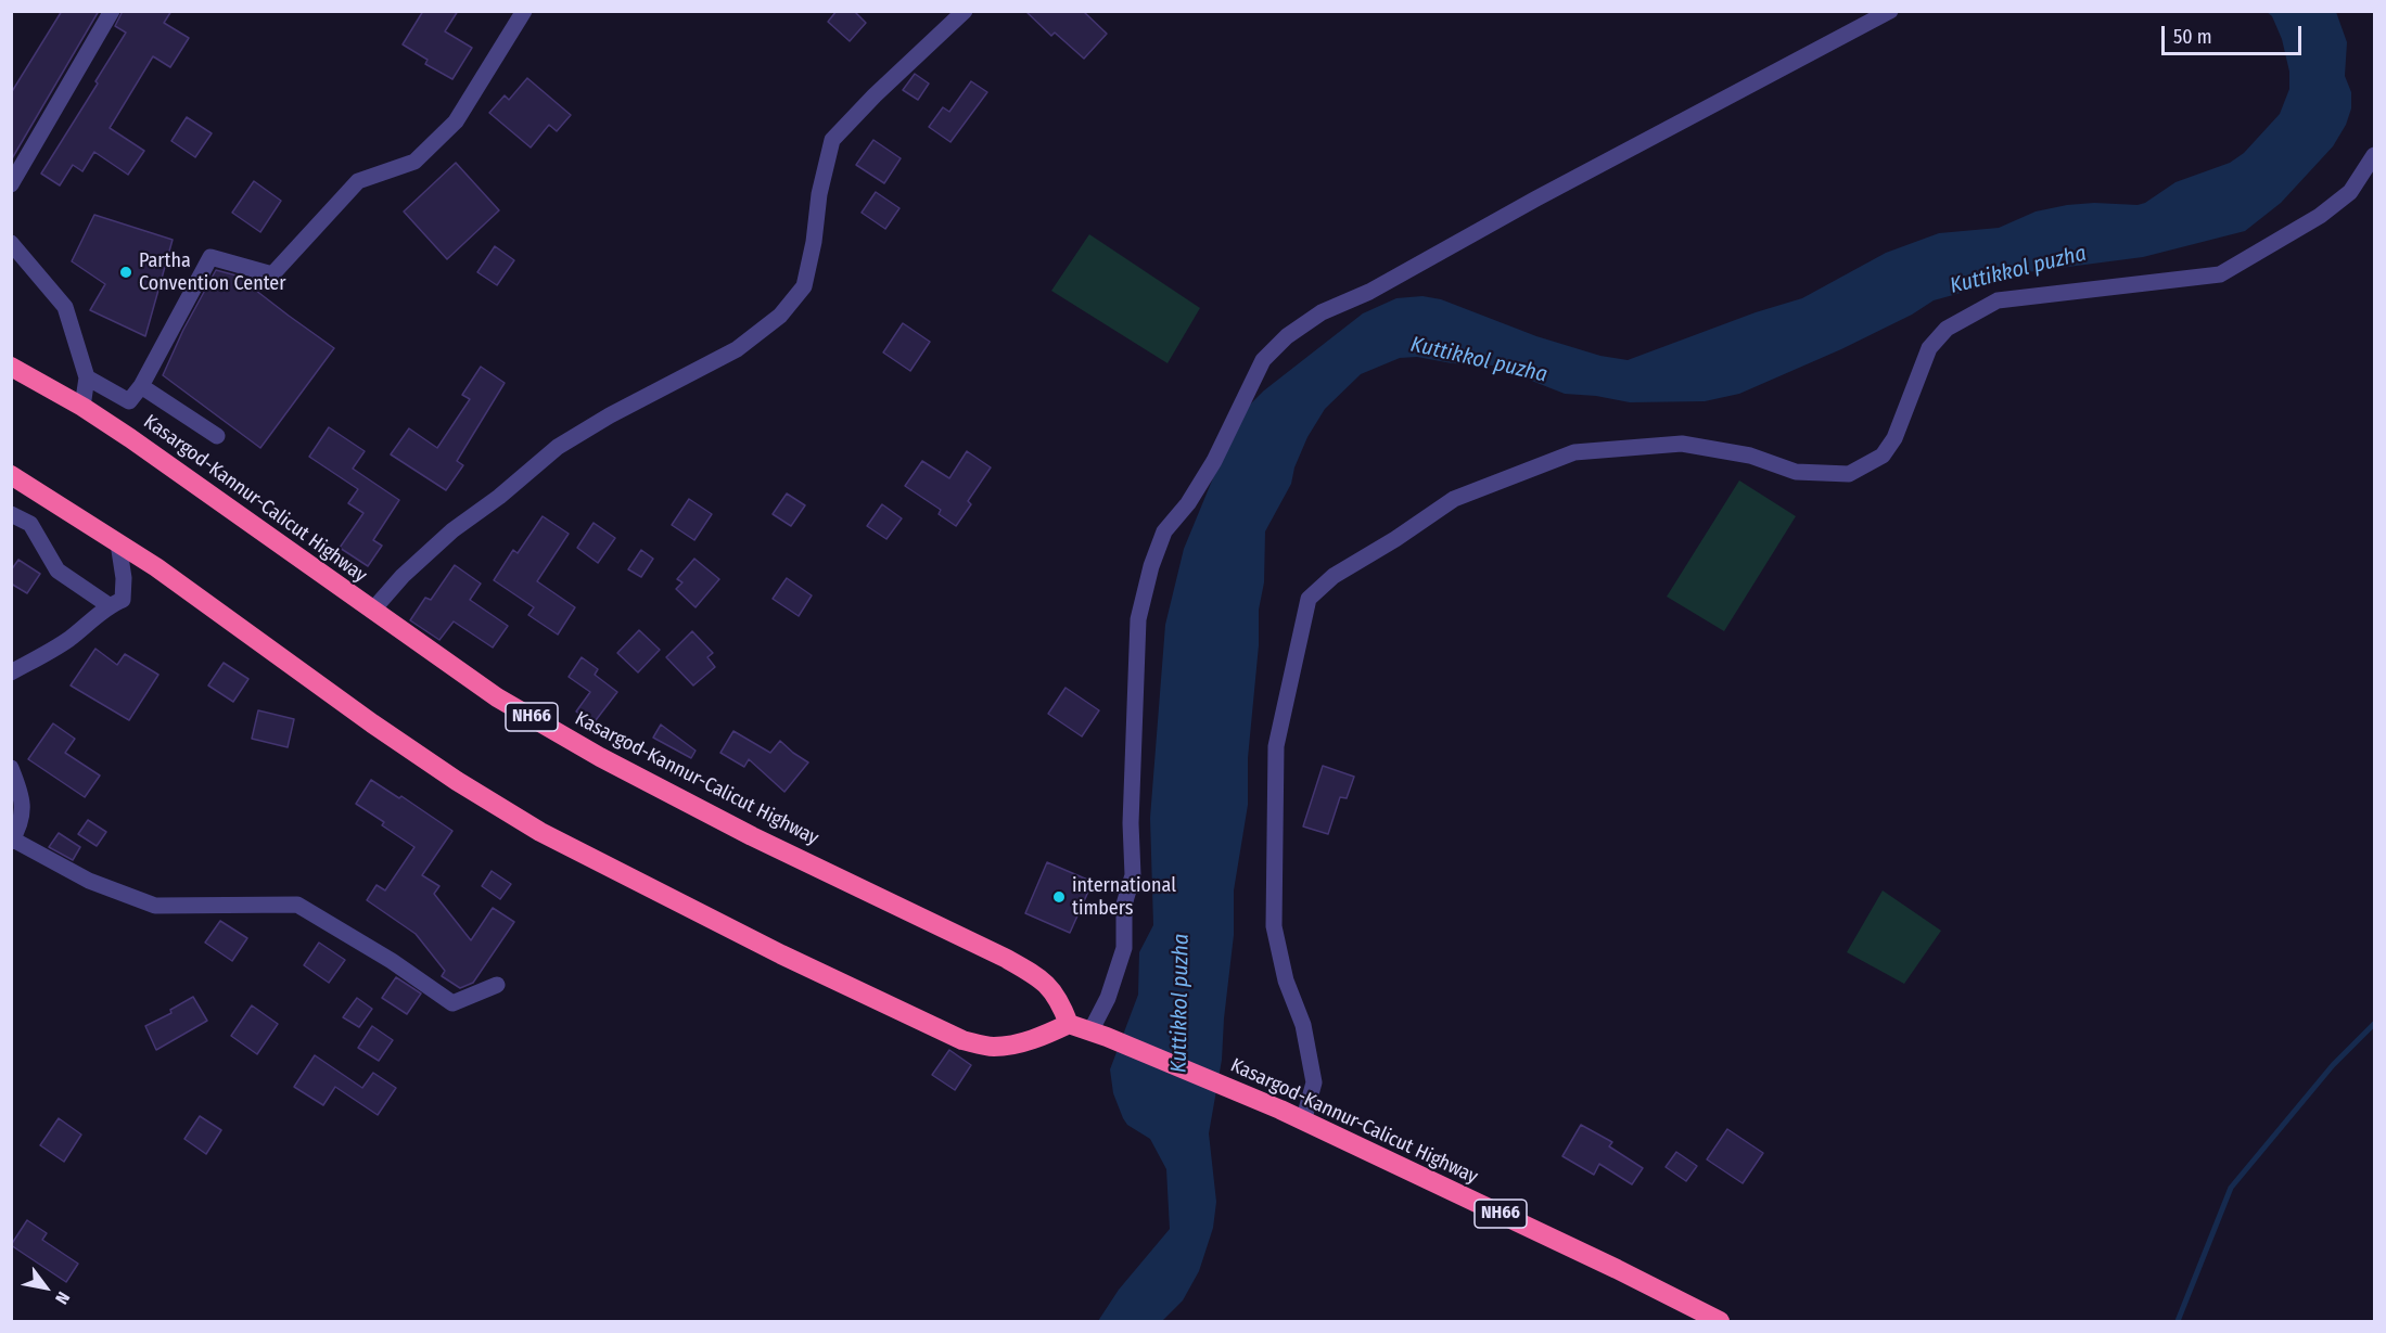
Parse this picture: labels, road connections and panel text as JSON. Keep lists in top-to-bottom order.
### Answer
{
  "streets": {
    "highway": ["Kasargod-Kannur-Calicut Highway", "NH66"]
  },
  "water": ["Kuttikkol puzha"],
  "places": ["Partha Convention Center", "international timbers"],
  "scale_bar": "50 m",
  "north": "bottom right"
}
